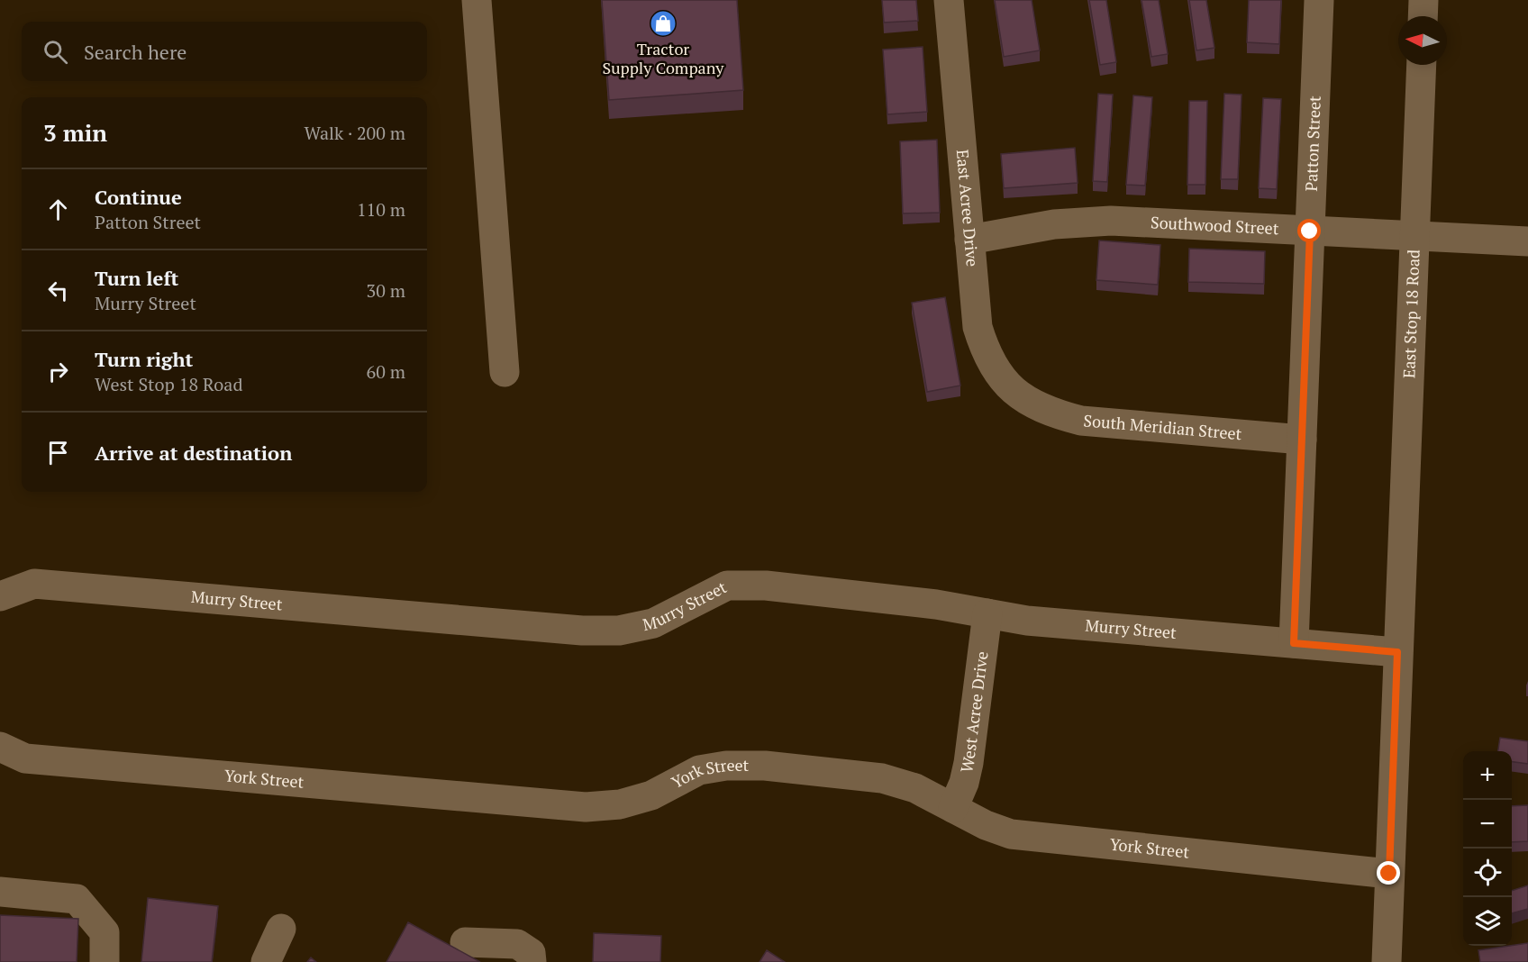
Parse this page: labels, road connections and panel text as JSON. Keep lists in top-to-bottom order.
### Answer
{
  "streets": {
    "street": [
      "Patton Street",
      "East Acree Drive",
      "Southwood Street",
      "East Stop 18 Road",
      "South Meridian Street",
      "Murry Street",
      "West Acree Drive",
      "York Street"
    ]
  },
  "crossings": [
    ["Patton Street", "Southwood Street"],
    ["Patton Street", "South Meridian Street"],
    ["Patton Street", "Murry Street"],
    ["East Acree Drive", "Southwood Street"],
    ["East Acree Drive", "South Meridian Street"],
    ["Southwood Street", "East Stop 18 Road"],
    ["East Stop 18 Road", "Murry Street"],
    ["East Stop 18 Road", "York Street"],
    ["Murry Street", "West Acree Drive"],
    ["West Acree Drive", "York Street"]
  ],
  "places": {
    "shop": ["Tractor Supply Company"]
  },
  "north": "left",
  "page": {
    "search": "Search here",
    "heading": ["3 min", "Walk · 200 m"],
    "list": [
      ["Continue", "Patton Street", "110 m"],
      ["Turn left", "Murry Street", "30 m"],
      ["Turn right", "West Stop 18 Road", "60 m"],
      "Arrive at destination"
    ],
    "map_buttons": ["+", "−"]
  }
}
